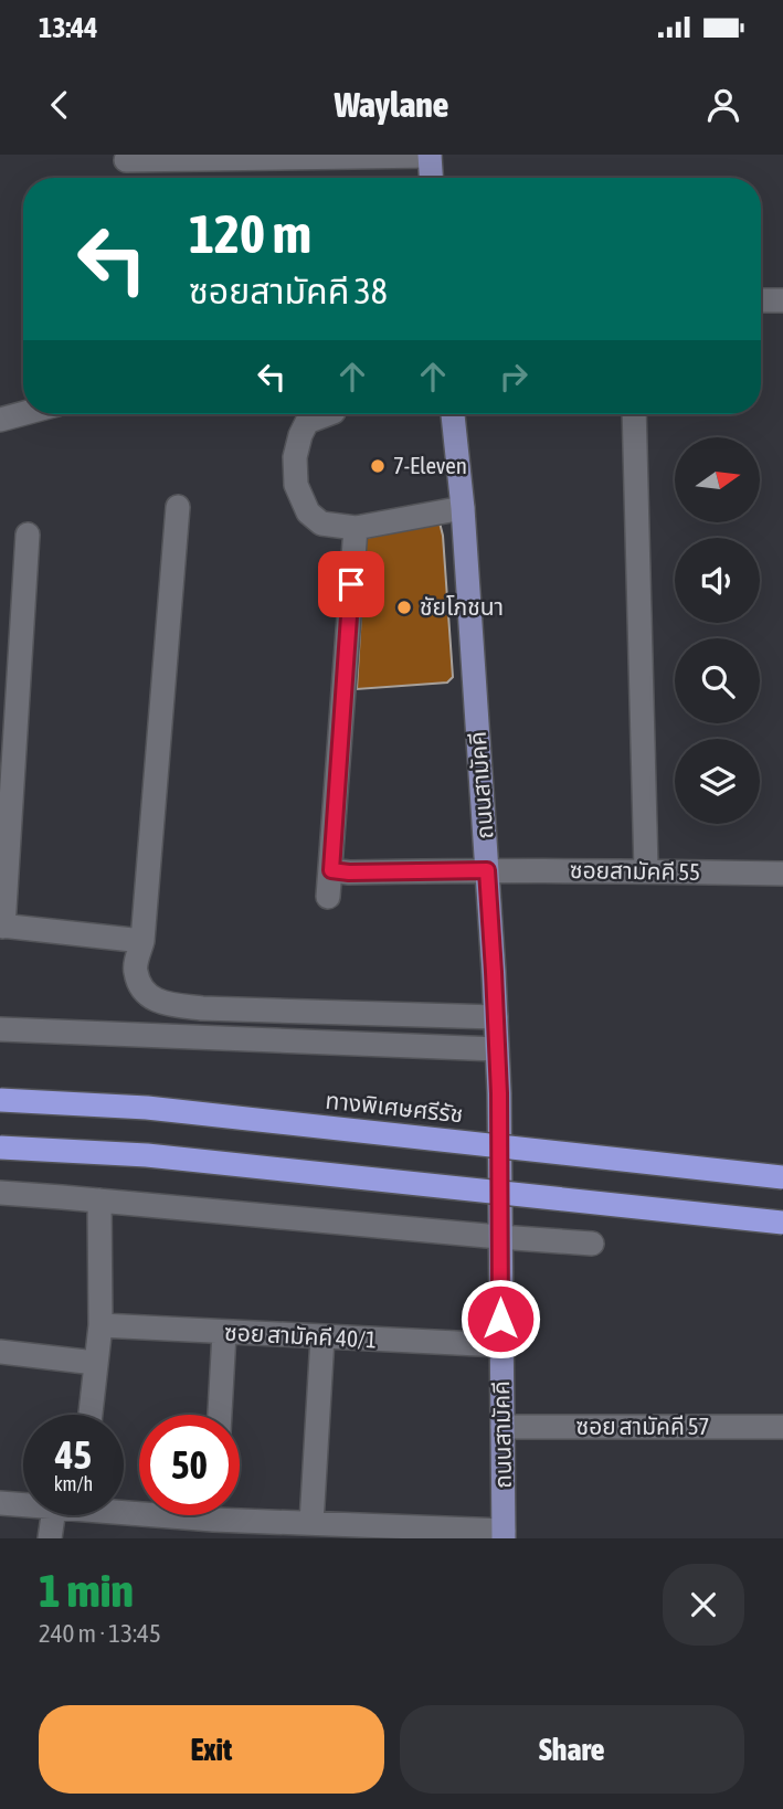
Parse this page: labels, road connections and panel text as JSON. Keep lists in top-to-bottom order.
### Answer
{
  "streets": {
    "highway": ["ทางพิเศษศรีรัช"],
    "main road": ["ถนนสามัคคี"],
    "street": ["ซอยสามัคคี 55", "ซอย สามัคคี 40/1", "ซอย สามัคคี 57"]
  },
  "crossings": [
    ["ถนนสามัคคี", "ซอยสามัคคี 55"],
    ["ถนนสามัคคี", "ซอย สามัคคี 40/1"],
    ["ถนนสามัคคี", "ซอย สามัคคี 57"]
  ],
  "places": ["7-Eleven", "ชัยโภชนา"],
  "north": "right",
  "page": {
    "status": "13:44",
    "header": "Waylane",
    "turn": ["120 m", "ซอยสามัคคี 38"],
    "speed": "45 km/h",
    "limit": "50",
    "heading": ["1 min", "240 m · 13:45"],
    "buttons": ["Exit", "Share"]
  }
}
